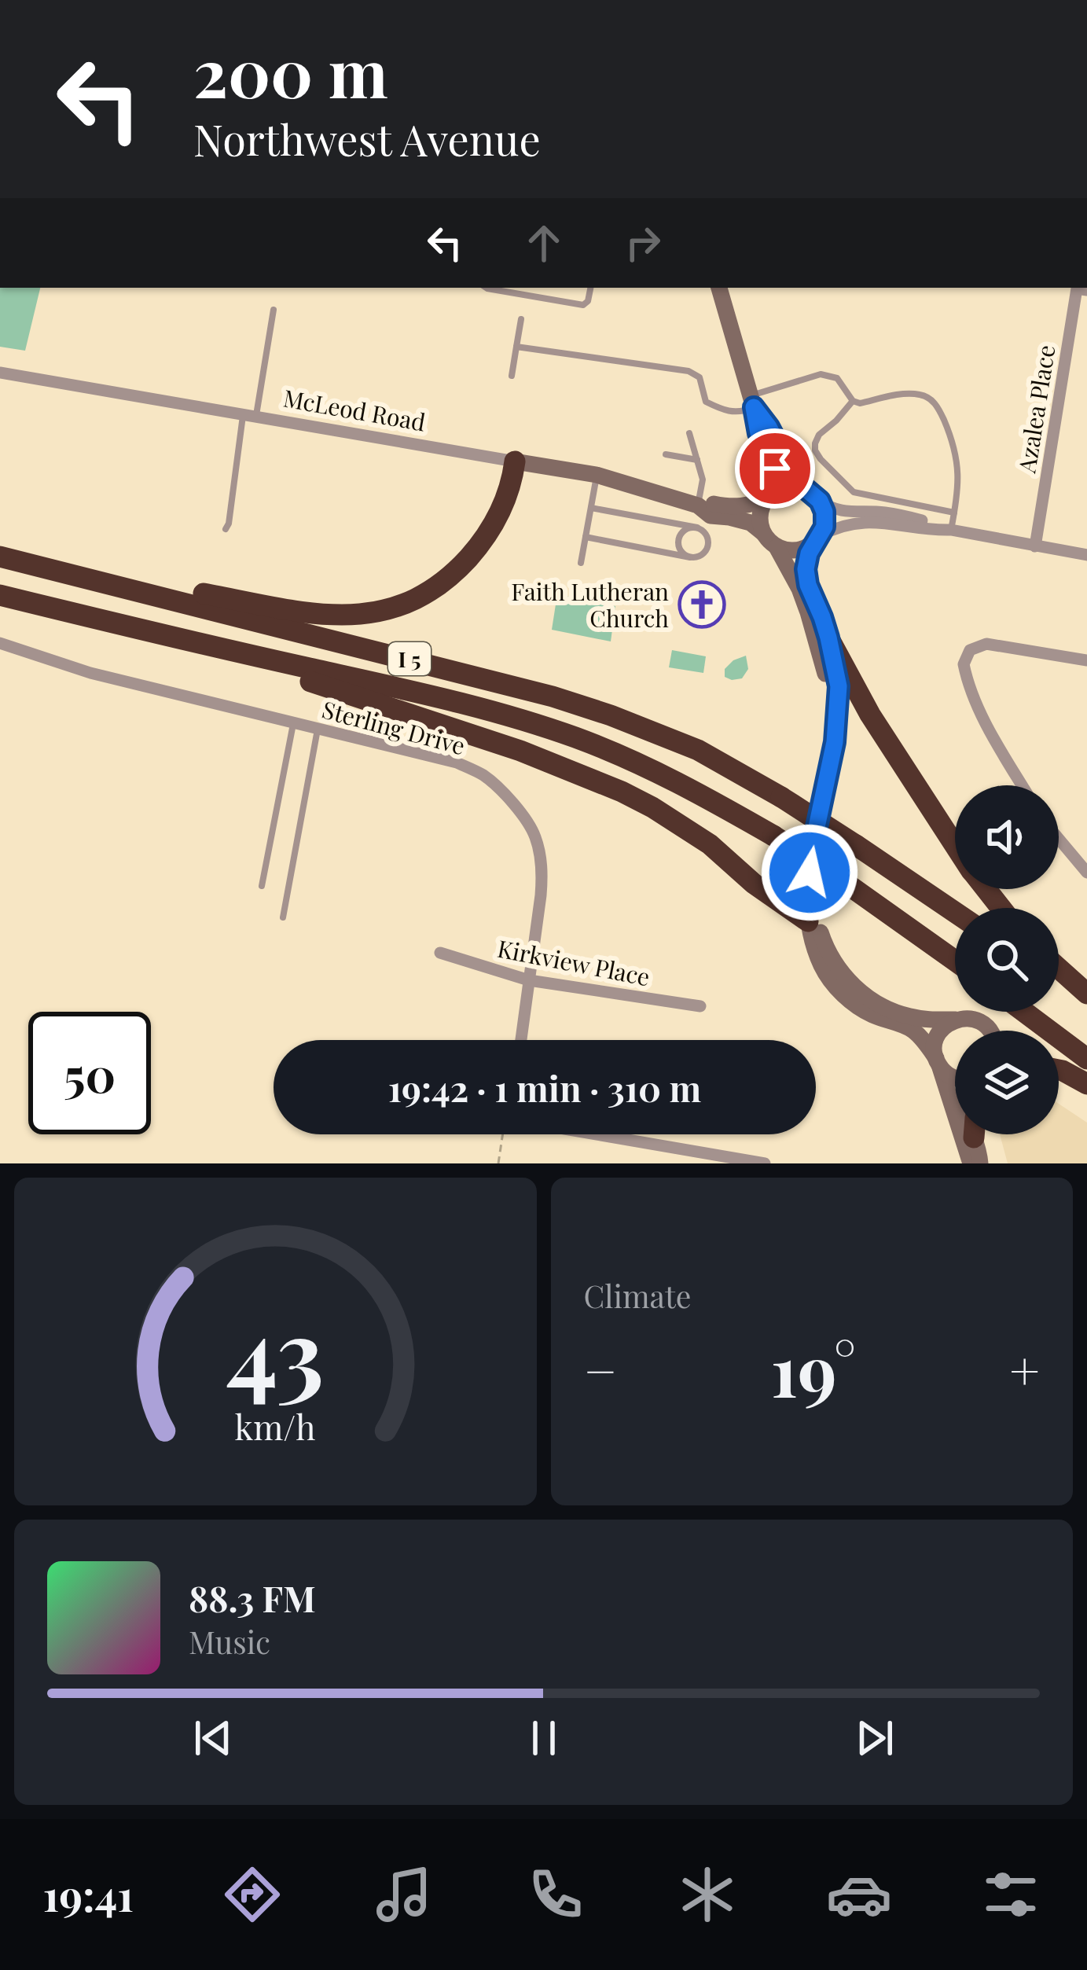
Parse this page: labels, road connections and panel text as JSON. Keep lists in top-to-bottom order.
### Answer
{
  "streets": {
    "highway": ["I 5"],
    "main road": ["McLeod Road"],
    "street": ["Azalea Place", "Sterling Drive", "Kirkview Place"]
  },
  "crossings": [
    ["Sterling Drive", "Kirkview Place"]
  ],
  "places": {
    "church": ["Faith Lutheran Church"]
  },
  "page": {
    "turn": ["200 m", "Northwest Avenue"],
    "limit": "50",
    "trip": "19:42 · 1 min · 310 m",
    "tile": "Climate",
    "heat": ["−", "19°", "+"],
    "song": ["88.3 FM", "Music"],
    "tabs": "19:41",
    "gauge": ["43", "km/h"]
  }
}
